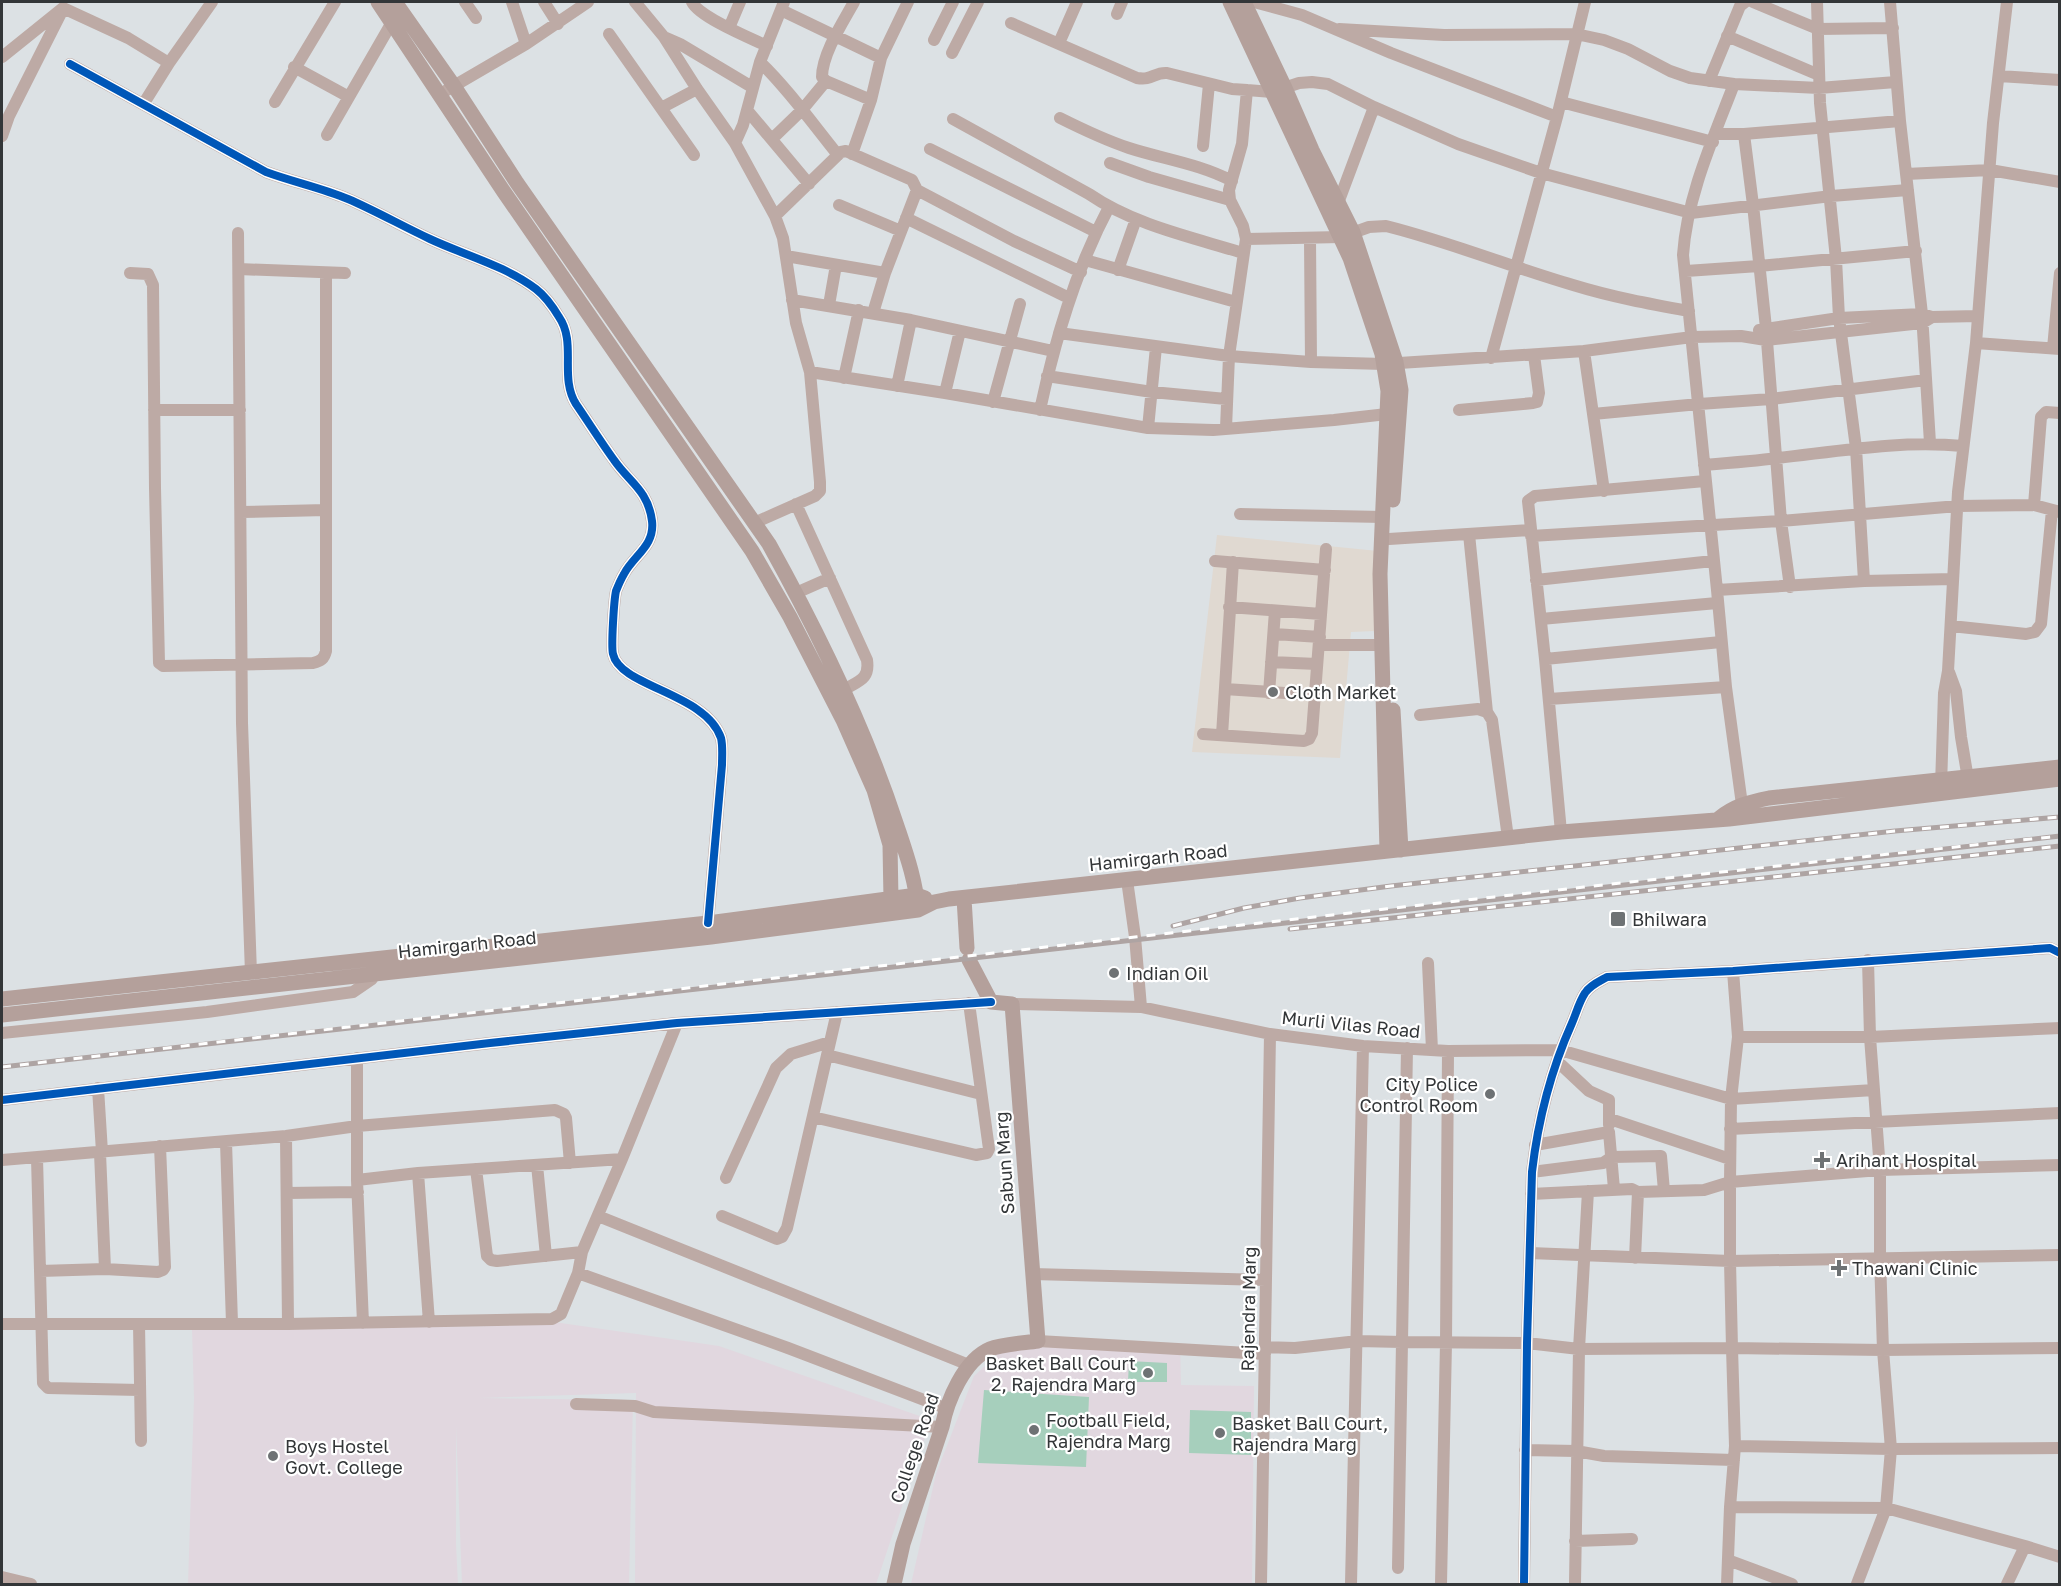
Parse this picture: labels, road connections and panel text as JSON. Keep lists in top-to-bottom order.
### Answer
{
  "streets": {
    "main road": ["Hamirgarh Road", "Sabun Marg", "College Road"],
    "street": ["Murli Vilas Road", "Rajendra Marg"]
  },
  "crossings": [
    ["Murli Vilas Road", "Sabun Marg"],
    ["Murli Vilas Road", "Rajendra Marg"],
    ["Sabun Marg", "College Road"]
  ],
  "places": {
    "other": [
      "Cloth Market",
      "Indian Oil",
      "City Police Control Room",
      "Basket Ball Court 2, Rajendra Marg",
      "Football Field, Rajendra Marg",
      "Basket Ball Court, Rajendra Marg",
      "Boys Hostel Govt. College"
    ],
    "transit": ["Bhilwara"],
    "health": ["Arihant Hospital", "Thawani Clinic"]
  }
}
